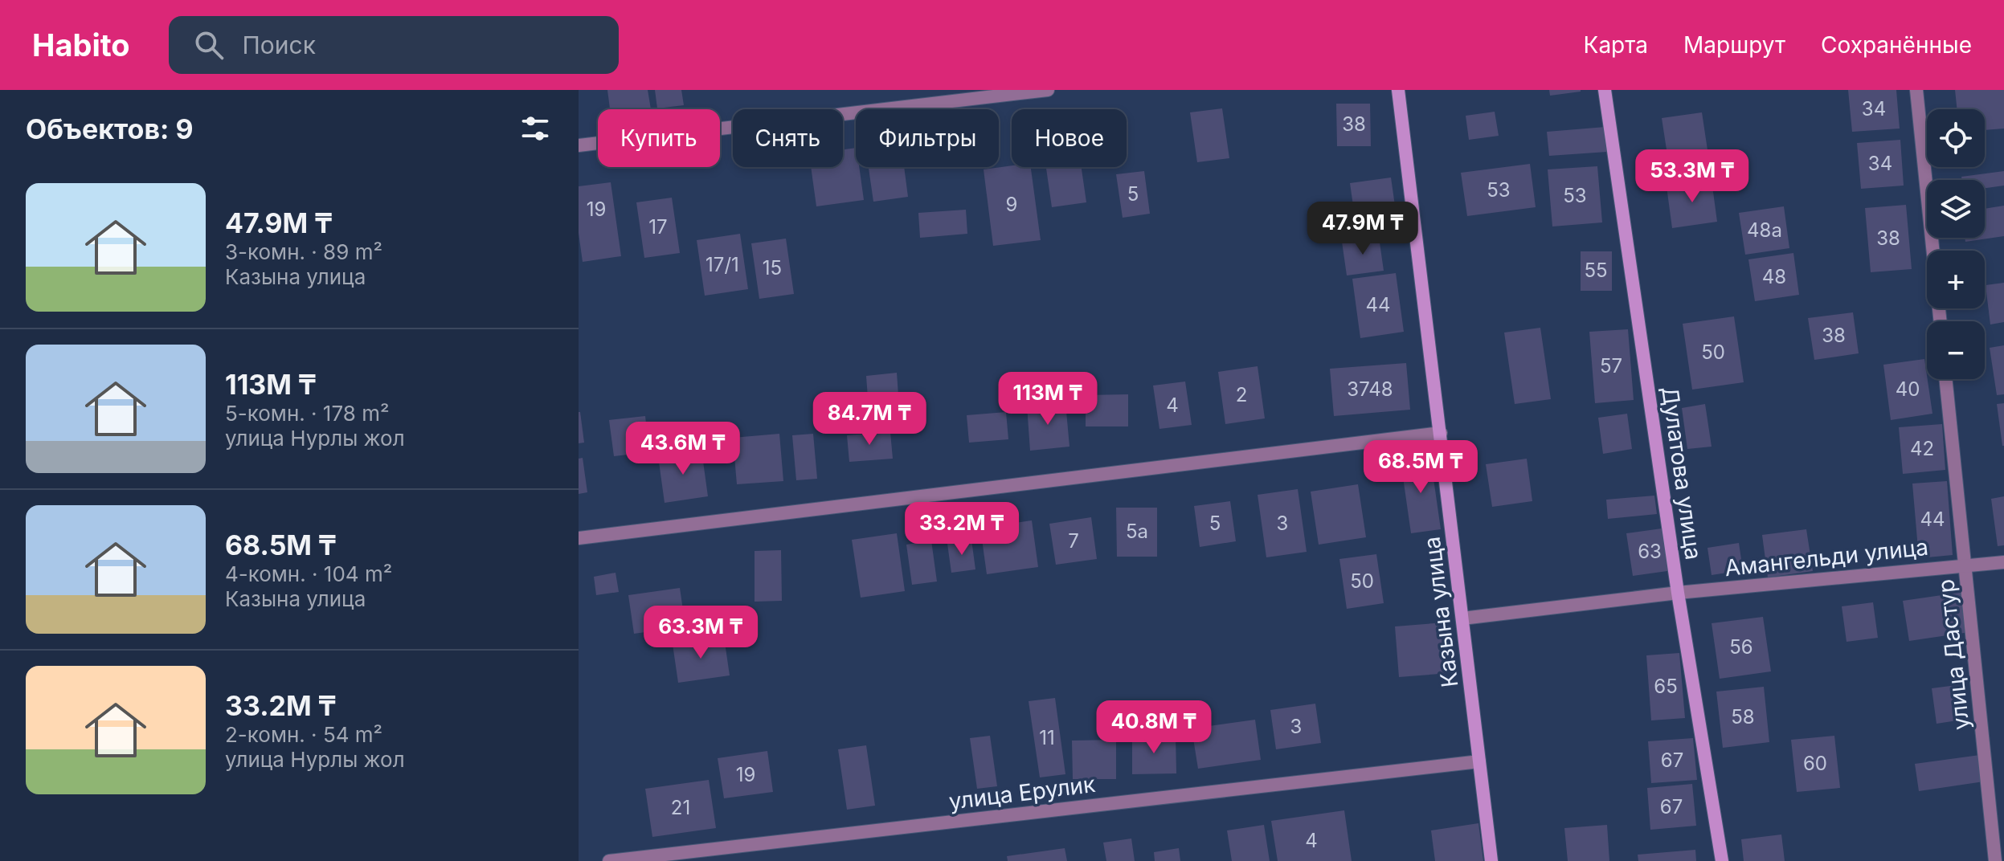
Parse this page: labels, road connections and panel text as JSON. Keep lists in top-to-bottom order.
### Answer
{
  "streets": {
    "street": [
      "Дулатова улица",
      "Амангельди улица",
      "Казына улица",
      "улица Дастур",
      "улица Ерулик"
    ]
  },
  "crossings": [
    ["Дулатова улица", "Амангельди улица"],
    ["Амангельди улица", "Казына улица"],
    ["Амангельди улица", "улица Дастур"],
    ["Казына улица", "улица Ерулик"]
  ],
  "house_numbers": [
    "34",
    "38",
    "34",
    "53",
    "5",
    "53",
    "9",
    "19",
    "17",
    "48а",
    "38",
    "17/1",
    "15",
    "55",
    "48",
    "44",
    "38",
    "50",
    "57",
    "3748",
    "40",
    "2",
    "4",
    "42",
    "44",
    "5",
    "3",
    "5а",
    "7",
    "63",
    "50",
    "56",
    "65",
    "58",
    "3",
    "11",
    "67",
    "60",
    "19",
    "67",
    "21",
    "4"
  ],
  "page": {
    "header": "Habito",
    "search": "Поиск",
    "nav": ["Карта", "Маршрут", "Сохранённые"],
    "heading": "Объектов: 9",
    "map_buttons": ["+", "−"],
    "chip": [
      "Купить",
      "Снять",
      "Фильтры",
      "Новое"
    ],
    "price": [
      "53.3M ₸",
      "47.9M ₸",
      "113M ₸",
      "84.7M ₸",
      "43.6M ₸",
      "68.5M ₸",
      "33.2M ₸",
      "63.3M ₸",
      "40.8M ₸"
    ],
    "list": [
      {
        "name": "47.9M ₸",
        "note": "3-комн. · 89 m² · Казына улица"
      },
      {
        "name": "113M ₸",
        "note": "5-комн. · 178 m² · улица Нурлы жол"
      },
      {
        "name": "68.5M ₸",
        "note": "4-комн. · 104 m² · Казына улица"
      },
      {
        "name": "33.2M ₸",
        "note": "2-комн. · 54 m² · улица Нурлы жол"
      }
    ]
  }
}
